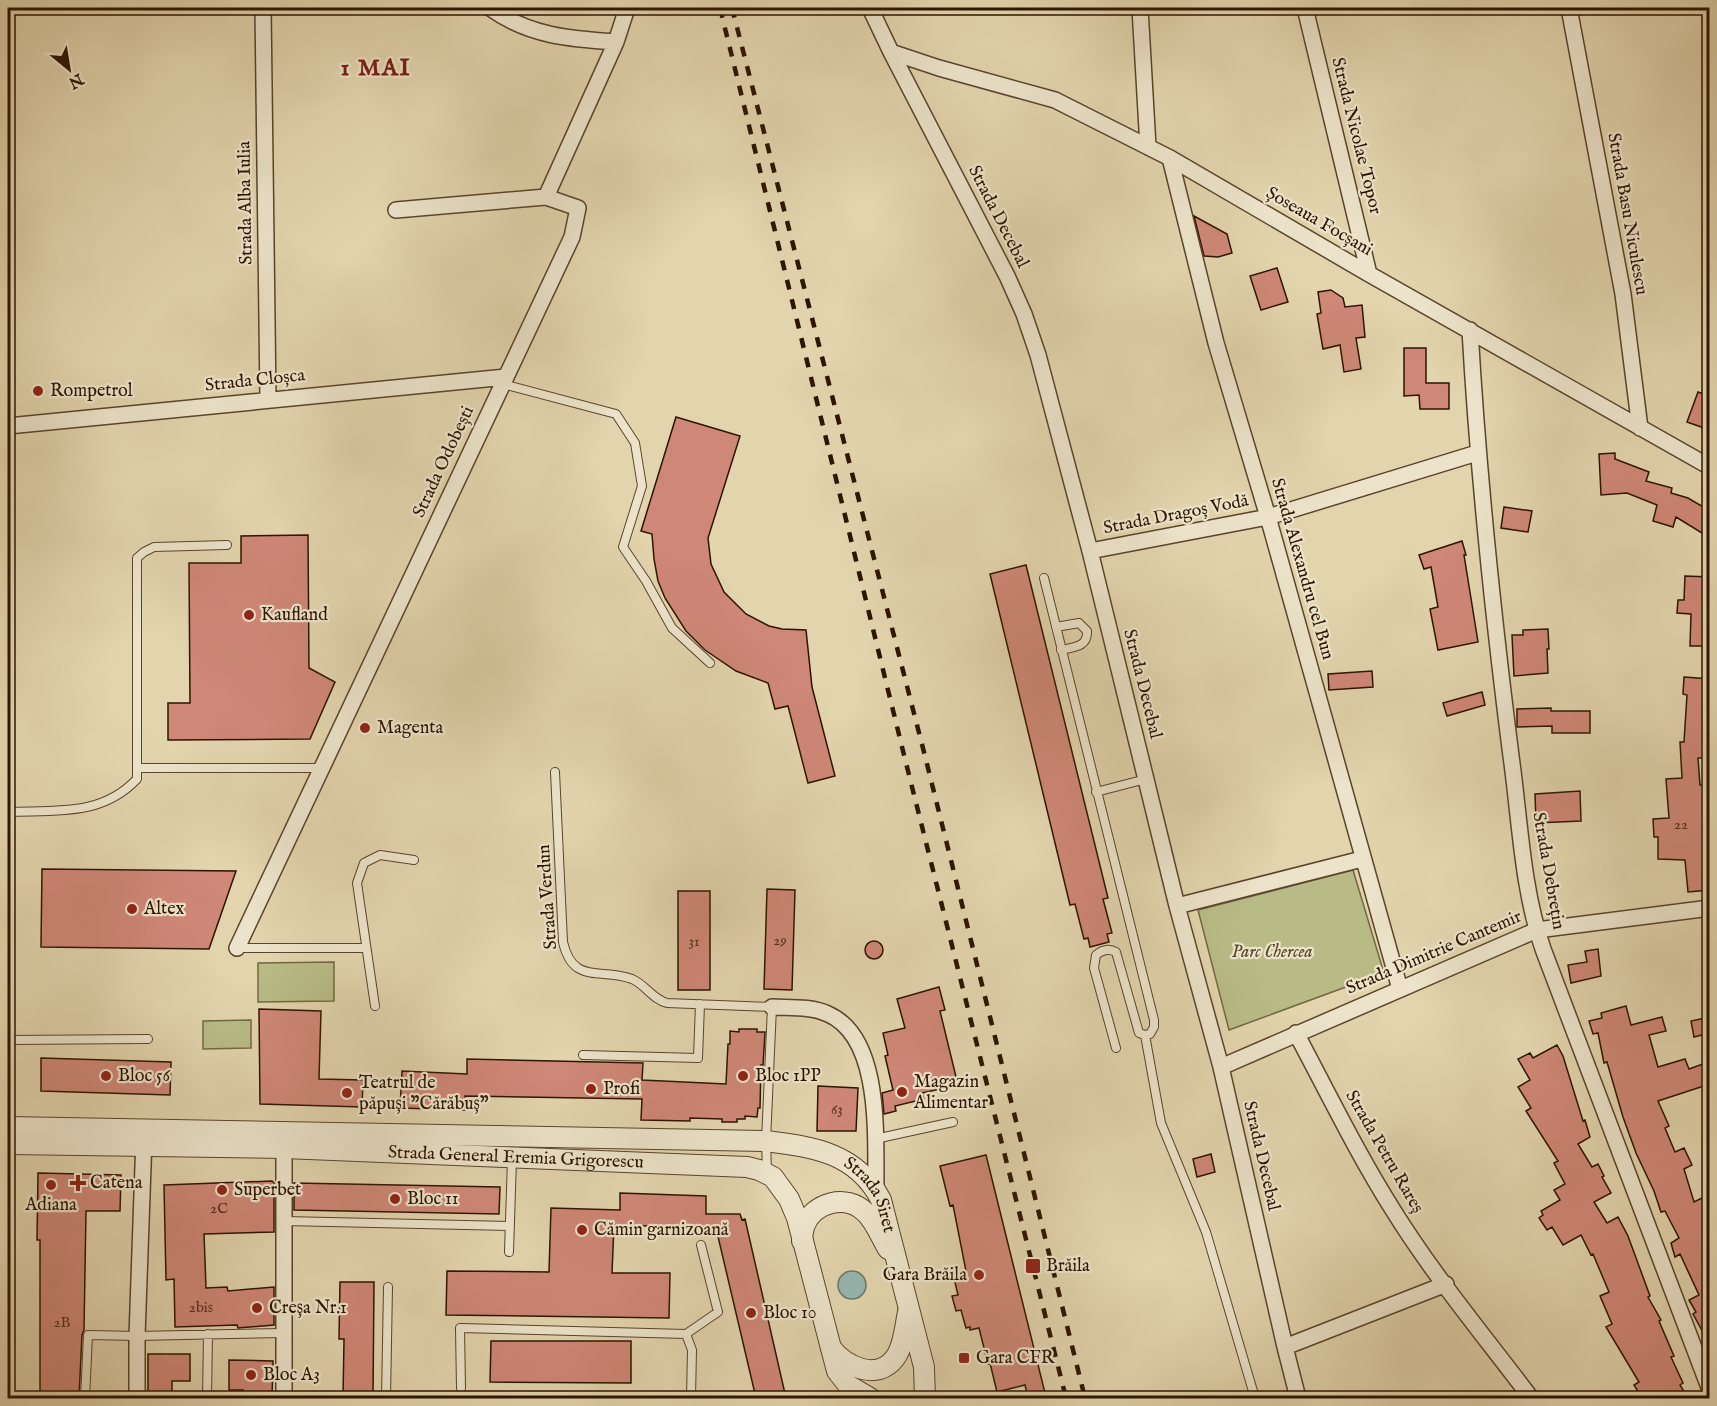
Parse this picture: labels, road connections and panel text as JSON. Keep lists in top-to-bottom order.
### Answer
{
  "streets": {
    "street": [
      "Strada Nicolae Topor",
      "Strada Alba Iulia",
      "Strada Basu Niculescu",
      "Strada Decebal",
      "Șoseaua Focșani",
      "Strada Cloșca",
      "Strada Odobești",
      "Strada Dragoș Vodă",
      "Strada Alexandru cel Bun",
      "Strada Debrețin",
      "Strada Dimitrie Cantemir",
      "Strada Petru Rareș",
      "Strada General Eremia Grigorescu",
      "Strada Siret"
    ],
    "lane": ["Strada Verdun"]
  },
  "crossings": [
    ["Strada Nicolae Topor", "Șoseaua Focșani"],
    ["Strada Alba Iulia", "Strada Cloșca"],
    ["Strada Basu Niculescu", "Șoseaua Focșani"],
    ["Strada Decebal", "Șoseaua Focșani"],
    ["Strada Decebal", "Strada Dragoș Vodă"],
    ["Strada Decebal", "Strada Dimitrie Cantemir"],
    ["Șoseaua Focșani", "Strada Alexandru cel Bun"],
    ["Șoseaua Focșani", "Strada Debrețin"],
    ["Strada Cloșca", "Strada Odobești"],
    ["Strada Dragoș Vodă", "Strada Alexandru cel Bun"],
    ["Strada Dragoș Vodă", "Strada Debrețin"],
    ["Strada Alexandru cel Bun", "Strada Dimitrie Cantemir"],
    ["Strada Debrețin", "Strada Dimitrie Cantemir"],
    ["Strada Dimitrie Cantemir", "Strada Petru Rareș"],
    ["Strada General Eremia Grigorescu", "Strada Siret"]
  ],
  "districts": ["1 MAI"],
  "parks": ["Parc Chercea"],
  "places": {
    "other": [
      "Rompetrol",
      "Kaufland",
      "Magenta",
      "Altex",
      "Bloc 56",
      "Bloc 1PP",
      "Profi",
      "Magazin Alimentar",
      "Teatrul de păpuși \"Cărăbuș\"",
      "Adiana",
      "Superbet",
      "Bloc 11",
      "Cămin garnizoană",
      "Gara Brăila",
      "Creșa Nr.1",
      "Bloc 10",
      "Bloc A3"
    ],
    "health": ["Catena"],
    "transit": ["Brăila", "Gara CFR"]
  },
  "house_numbers": [
    "22",
    "29",
    "31",
    "63",
    "2C",
    "2bis",
    "2B"
  ],
  "north": "bottom right"
}
